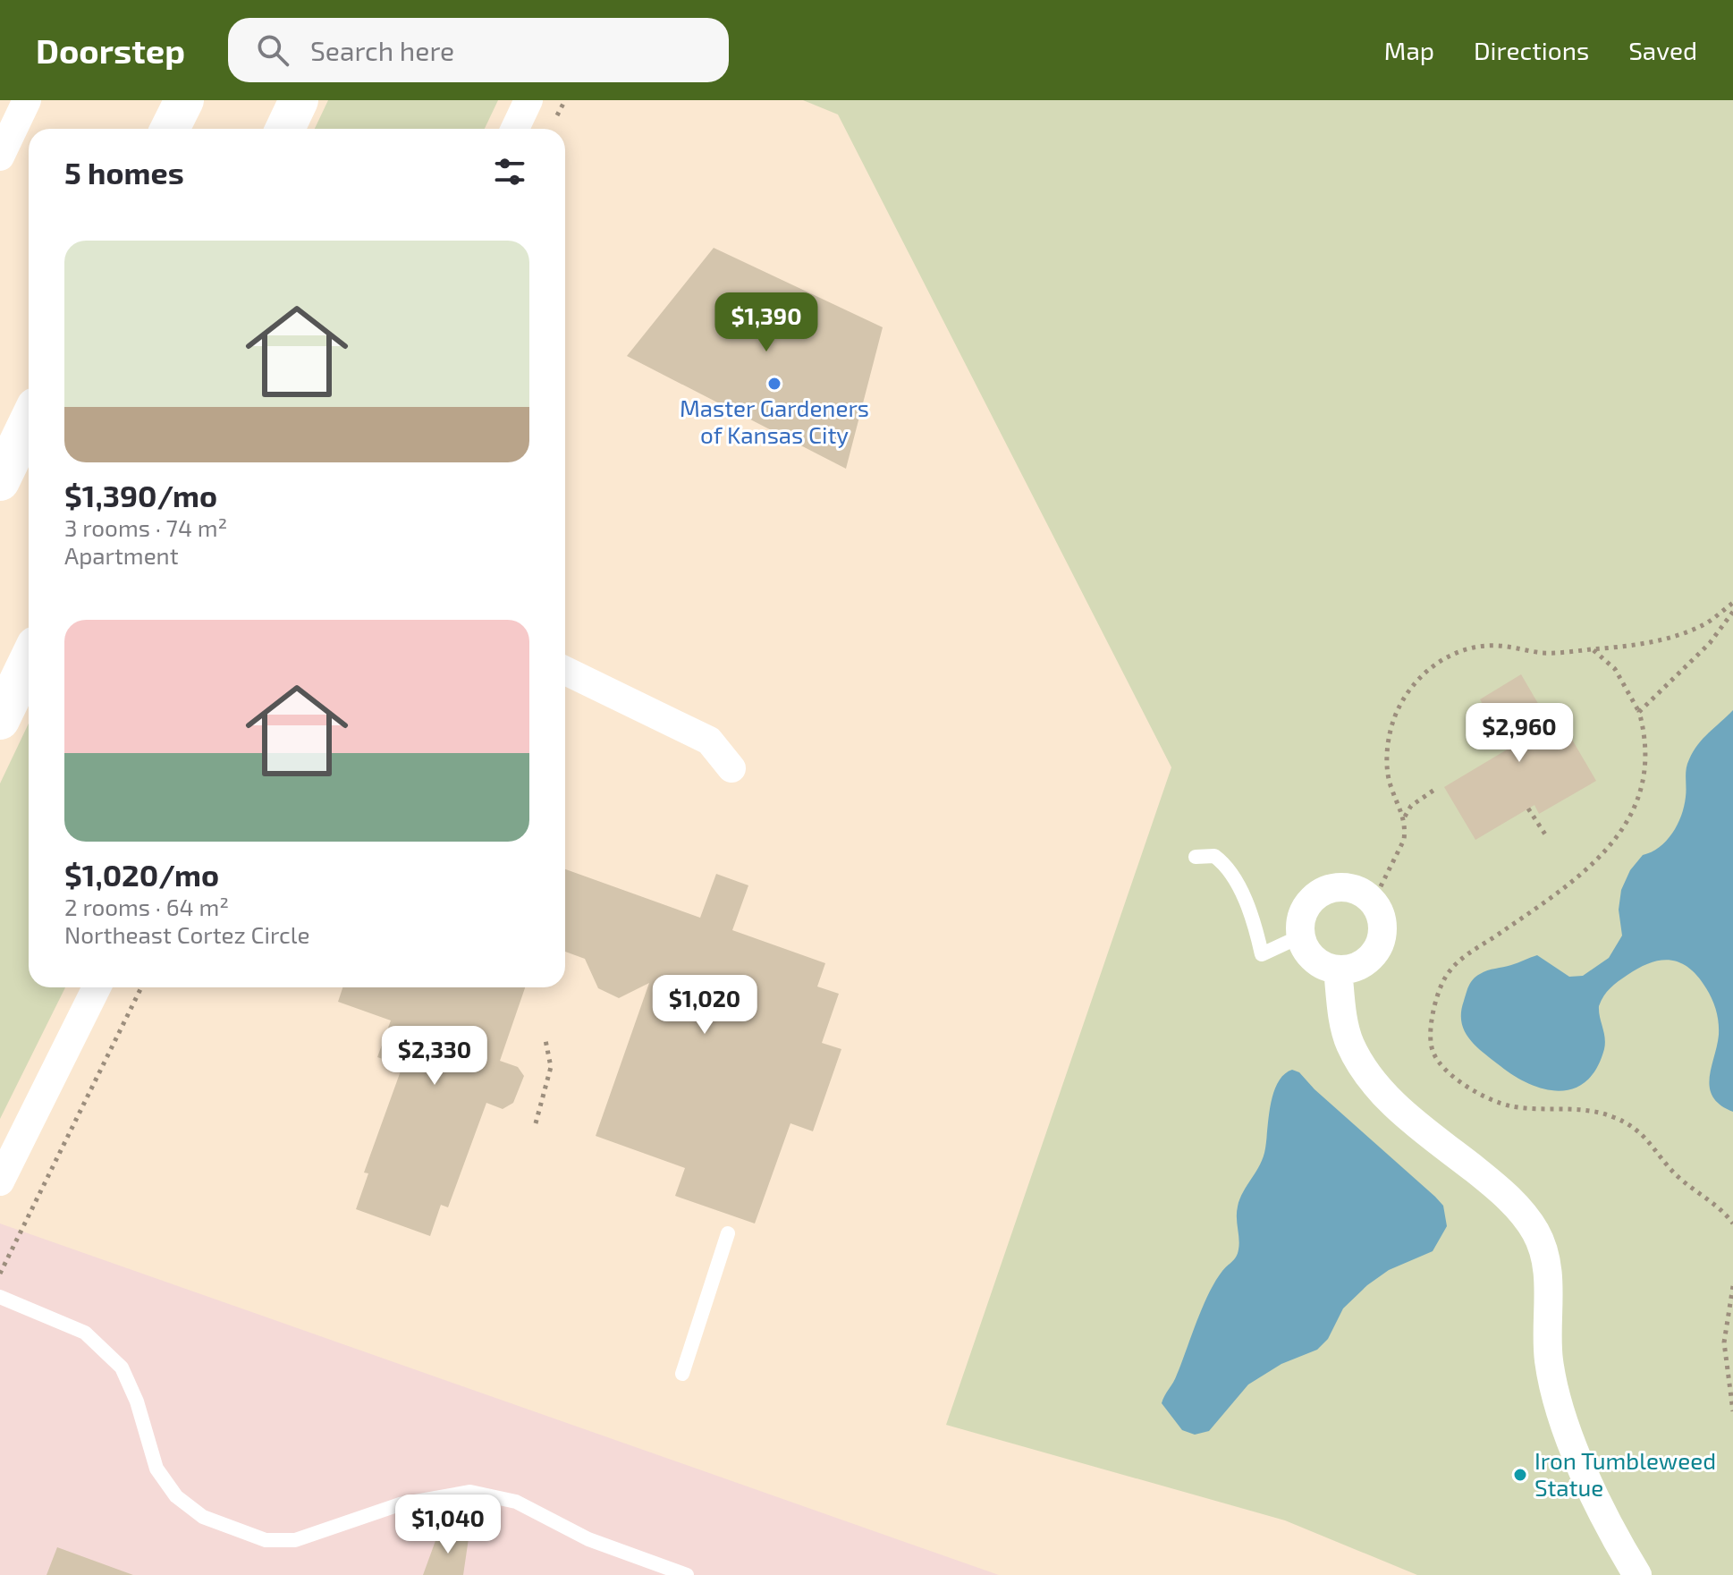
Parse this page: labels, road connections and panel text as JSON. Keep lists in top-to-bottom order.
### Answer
{
  "places": ["Master Gardeners of Kansas City", "Iron Tumbleweed Statue"],
  "page": {
    "header": "Doorstep",
    "search": "Search here",
    "nav": ["Map", "Directions", "Saved"],
    "heading": "5 homes",
    "list": [
      {
        "name": "$1,390/mo",
        "note": "3 rooms · 74 m² · Apartment"
      },
      {
        "name": "$1,020/mo",
        "note": "2 rooms · 64 m² · Northeast Cortez Circle"
      }
    ],
    "price": [
      "$1,390",
      "$2,960",
      "$1,020",
      "$2,330",
      "$1,040"
    ]
  }
}
